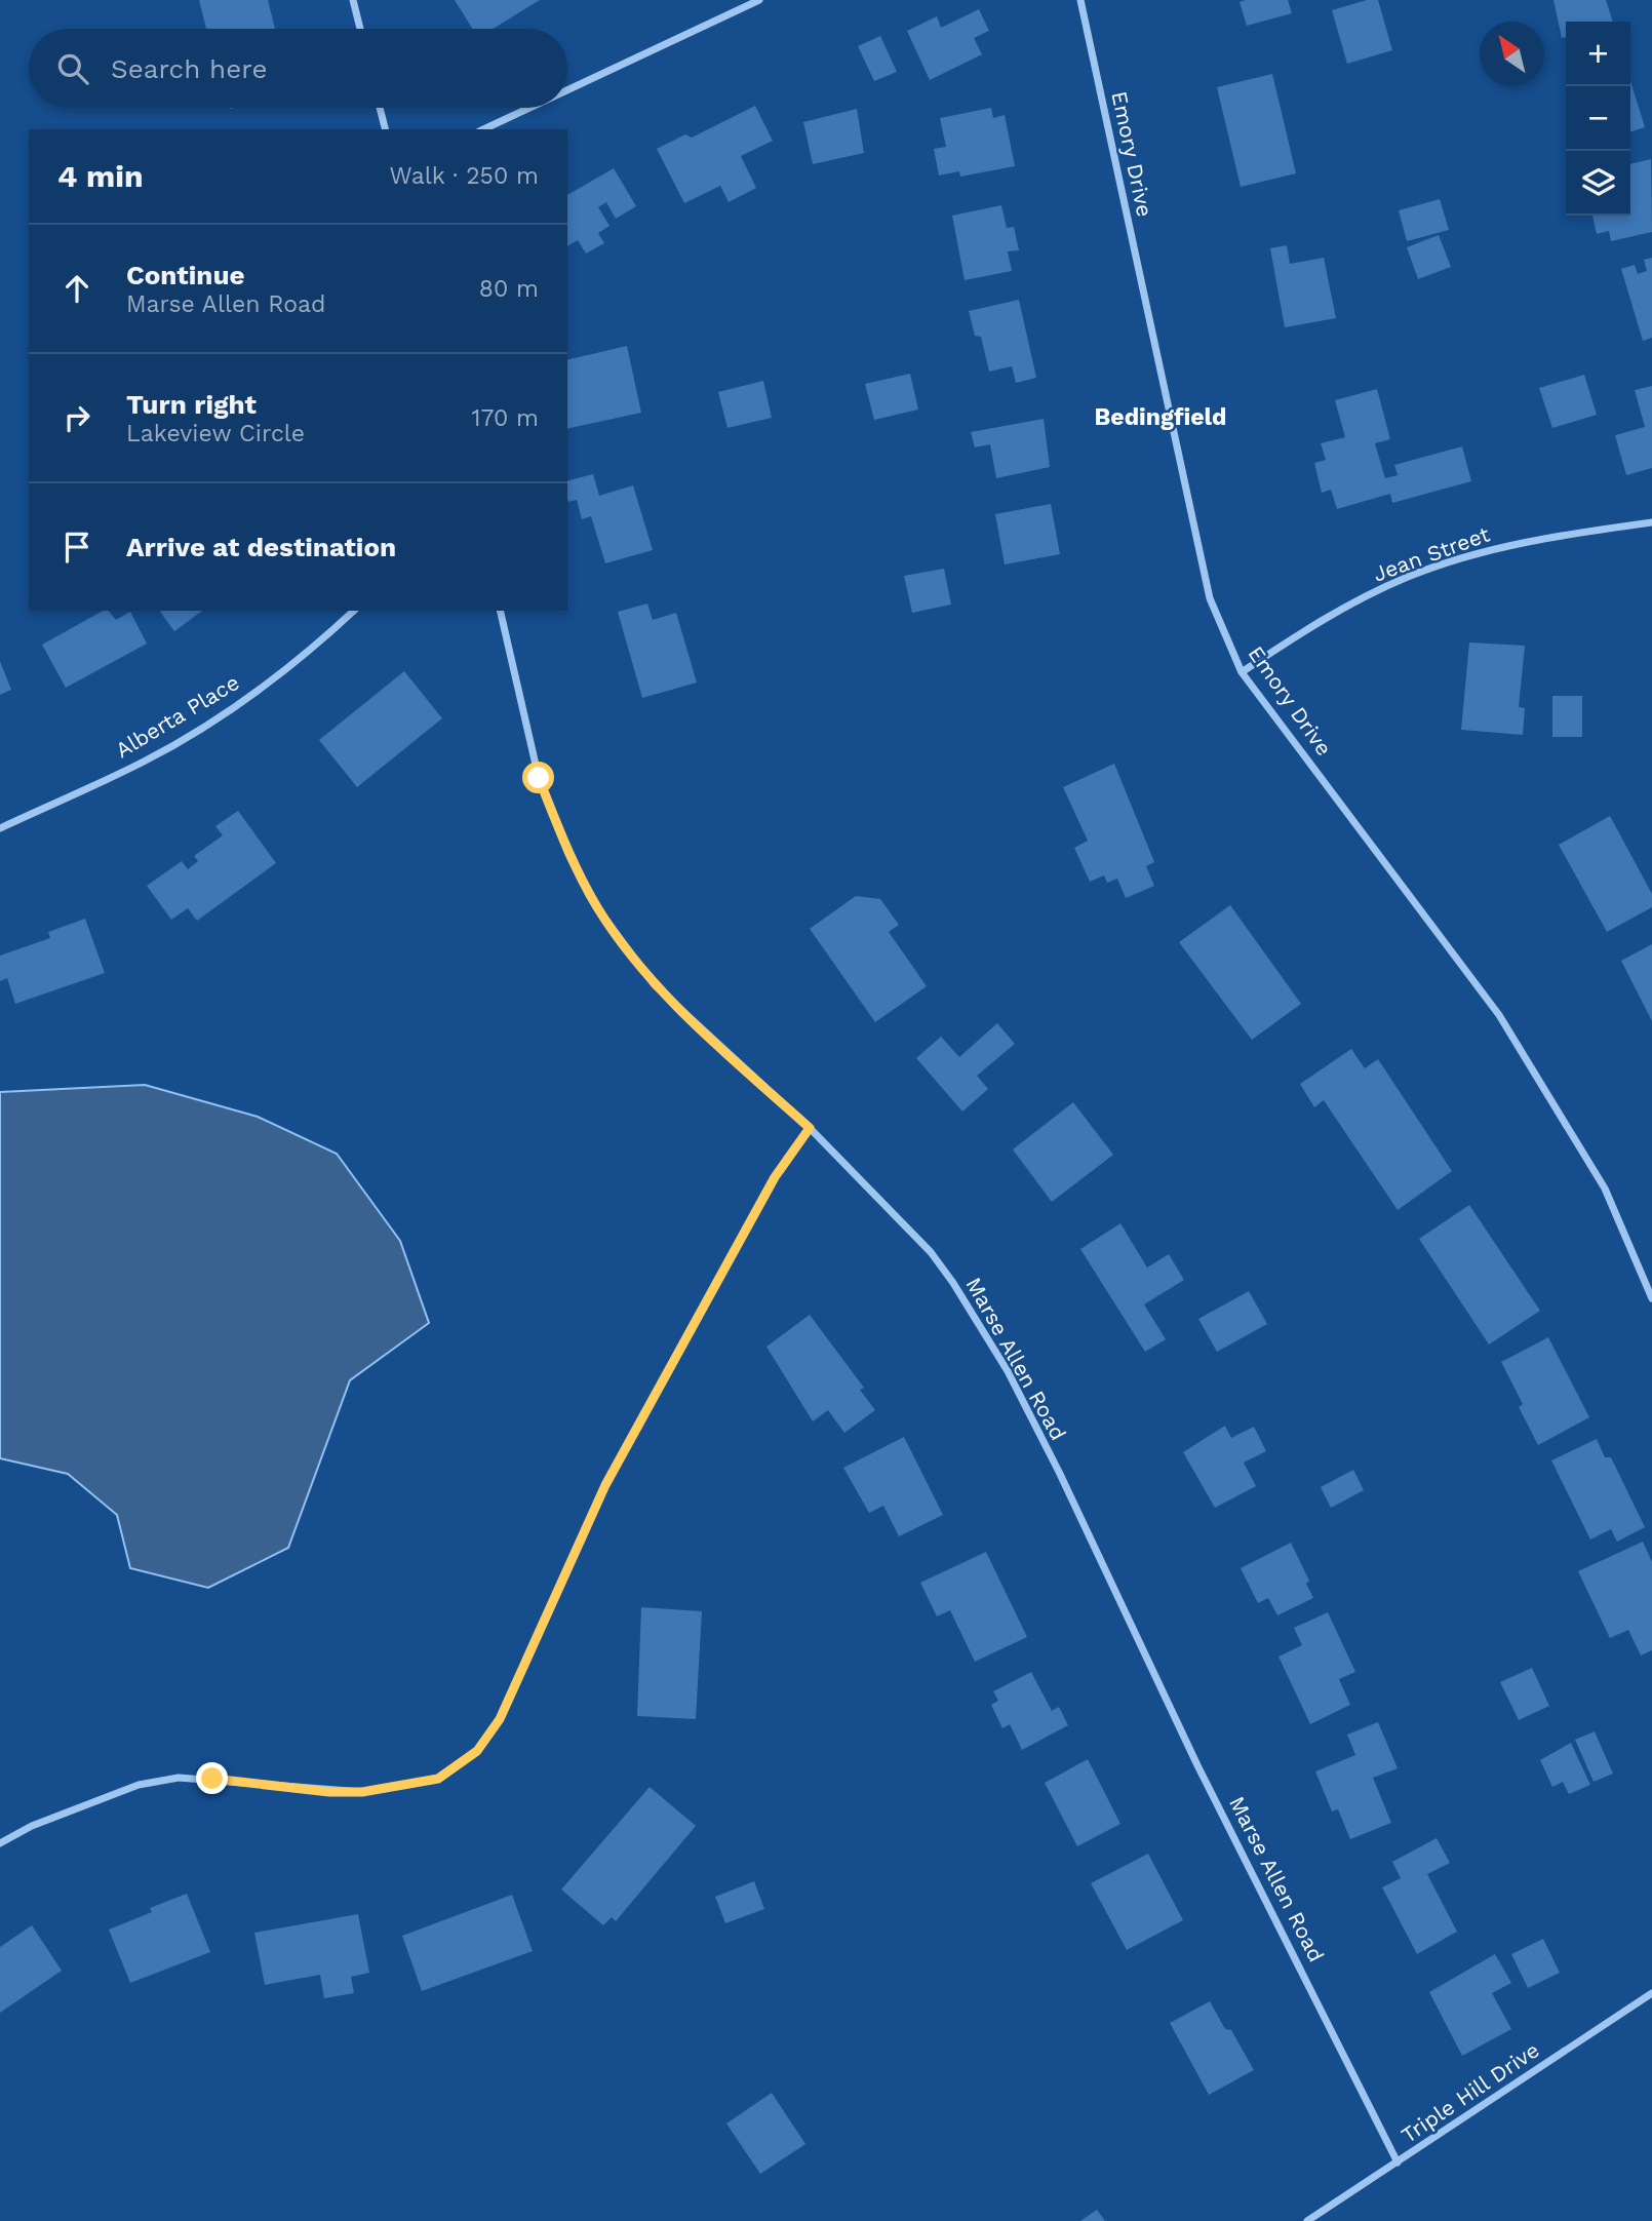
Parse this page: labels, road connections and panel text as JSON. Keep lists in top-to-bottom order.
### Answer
{
  "streets": {
    "street": [
      "Emory Drive",
      "Jean Street",
      "Alberta Place",
      "Marse Allen Road",
      "Triple Hill Drive"
    ]
  },
  "crossings": [
    ["Emory Drive", "Jean Street"],
    ["Marse Allen Road", "Triple Hill Drive"]
  ],
  "districts": ["Bedingfield"],
  "north": "top left",
  "page": {
    "map_buttons": ["+", "−"],
    "search": "Search here",
    "heading": ["4 min", "Walk · 250 m"],
    "list": [
      ["Continue", "Marse Allen Road", "80 m"],
      ["Turn right", "Lakeview Circle", "170 m"],
      "Arrive at destination"
    ]
  }
}
